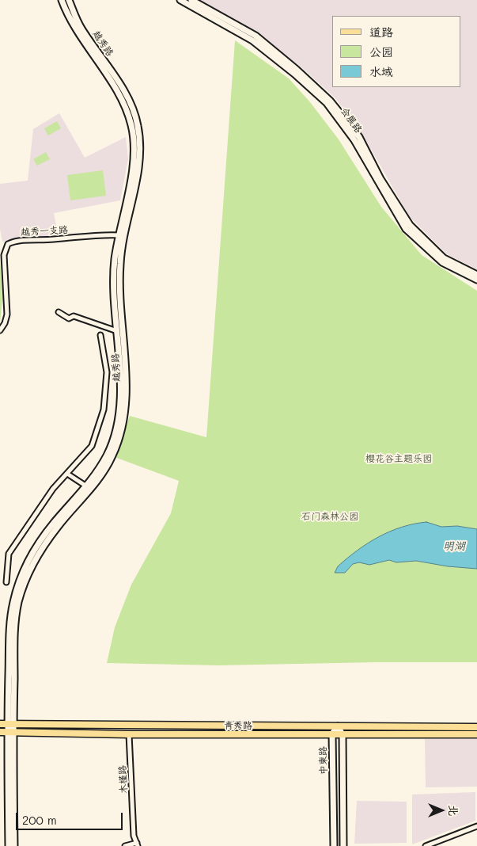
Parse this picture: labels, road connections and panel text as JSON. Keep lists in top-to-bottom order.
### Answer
{
  "streets": {
    "main road": [
      "越秀路",
      "会展路",
      "青秀路",
      "中柬路"
    ],
    "street": ["越秀一支路", "木槿路"]
  },
  "crossings": [
    ["越秀路", "越秀一支路"],
    ["越秀路", "青秀路"],
    ["青秀路", "中柬路"],
    ["青秀路", "木槿路"]
  ],
  "water": ["明湖"],
  "parks": ["樱花谷主题乐园", "石门森林公园"],
  "legend": ["道路", "公园", "水域"],
  "scale_bar": "200 m",
  "north": "right"
}
